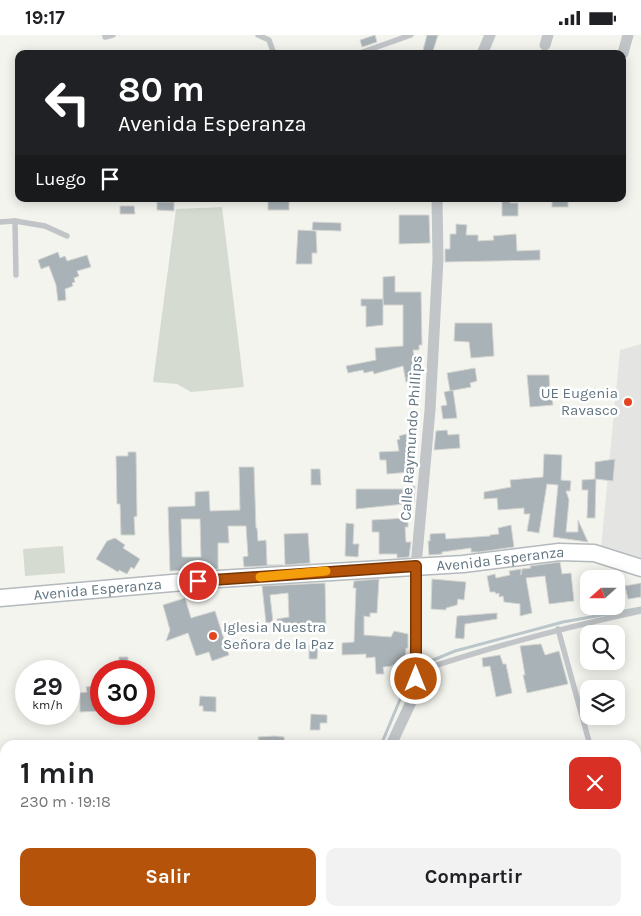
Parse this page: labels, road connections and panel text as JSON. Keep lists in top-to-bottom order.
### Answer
{
  "streets": {
    "main road": ["Avenida Esperanza"],
    "street": ["Calle Raymundo Phillips"]
  },
  "crossings": [
    ["Calle Raymundo Phillips", "Avenida Esperanza"]
  ],
  "places": ["UE Eugenia Ravasco", "Iglesia Nuestra Señora de la Paz"],
  "north": "left",
  "page": {
    "status": "19:17",
    "turn": ["80 m", "Avenida Esperanza"],
    "then": "Luego",
    "speed": "29 km/h",
    "limit": "30",
    "heading": ["1 min", "230 m · 19:18"],
    "buttons": ["Salir", "Compartir"]
  }
}
